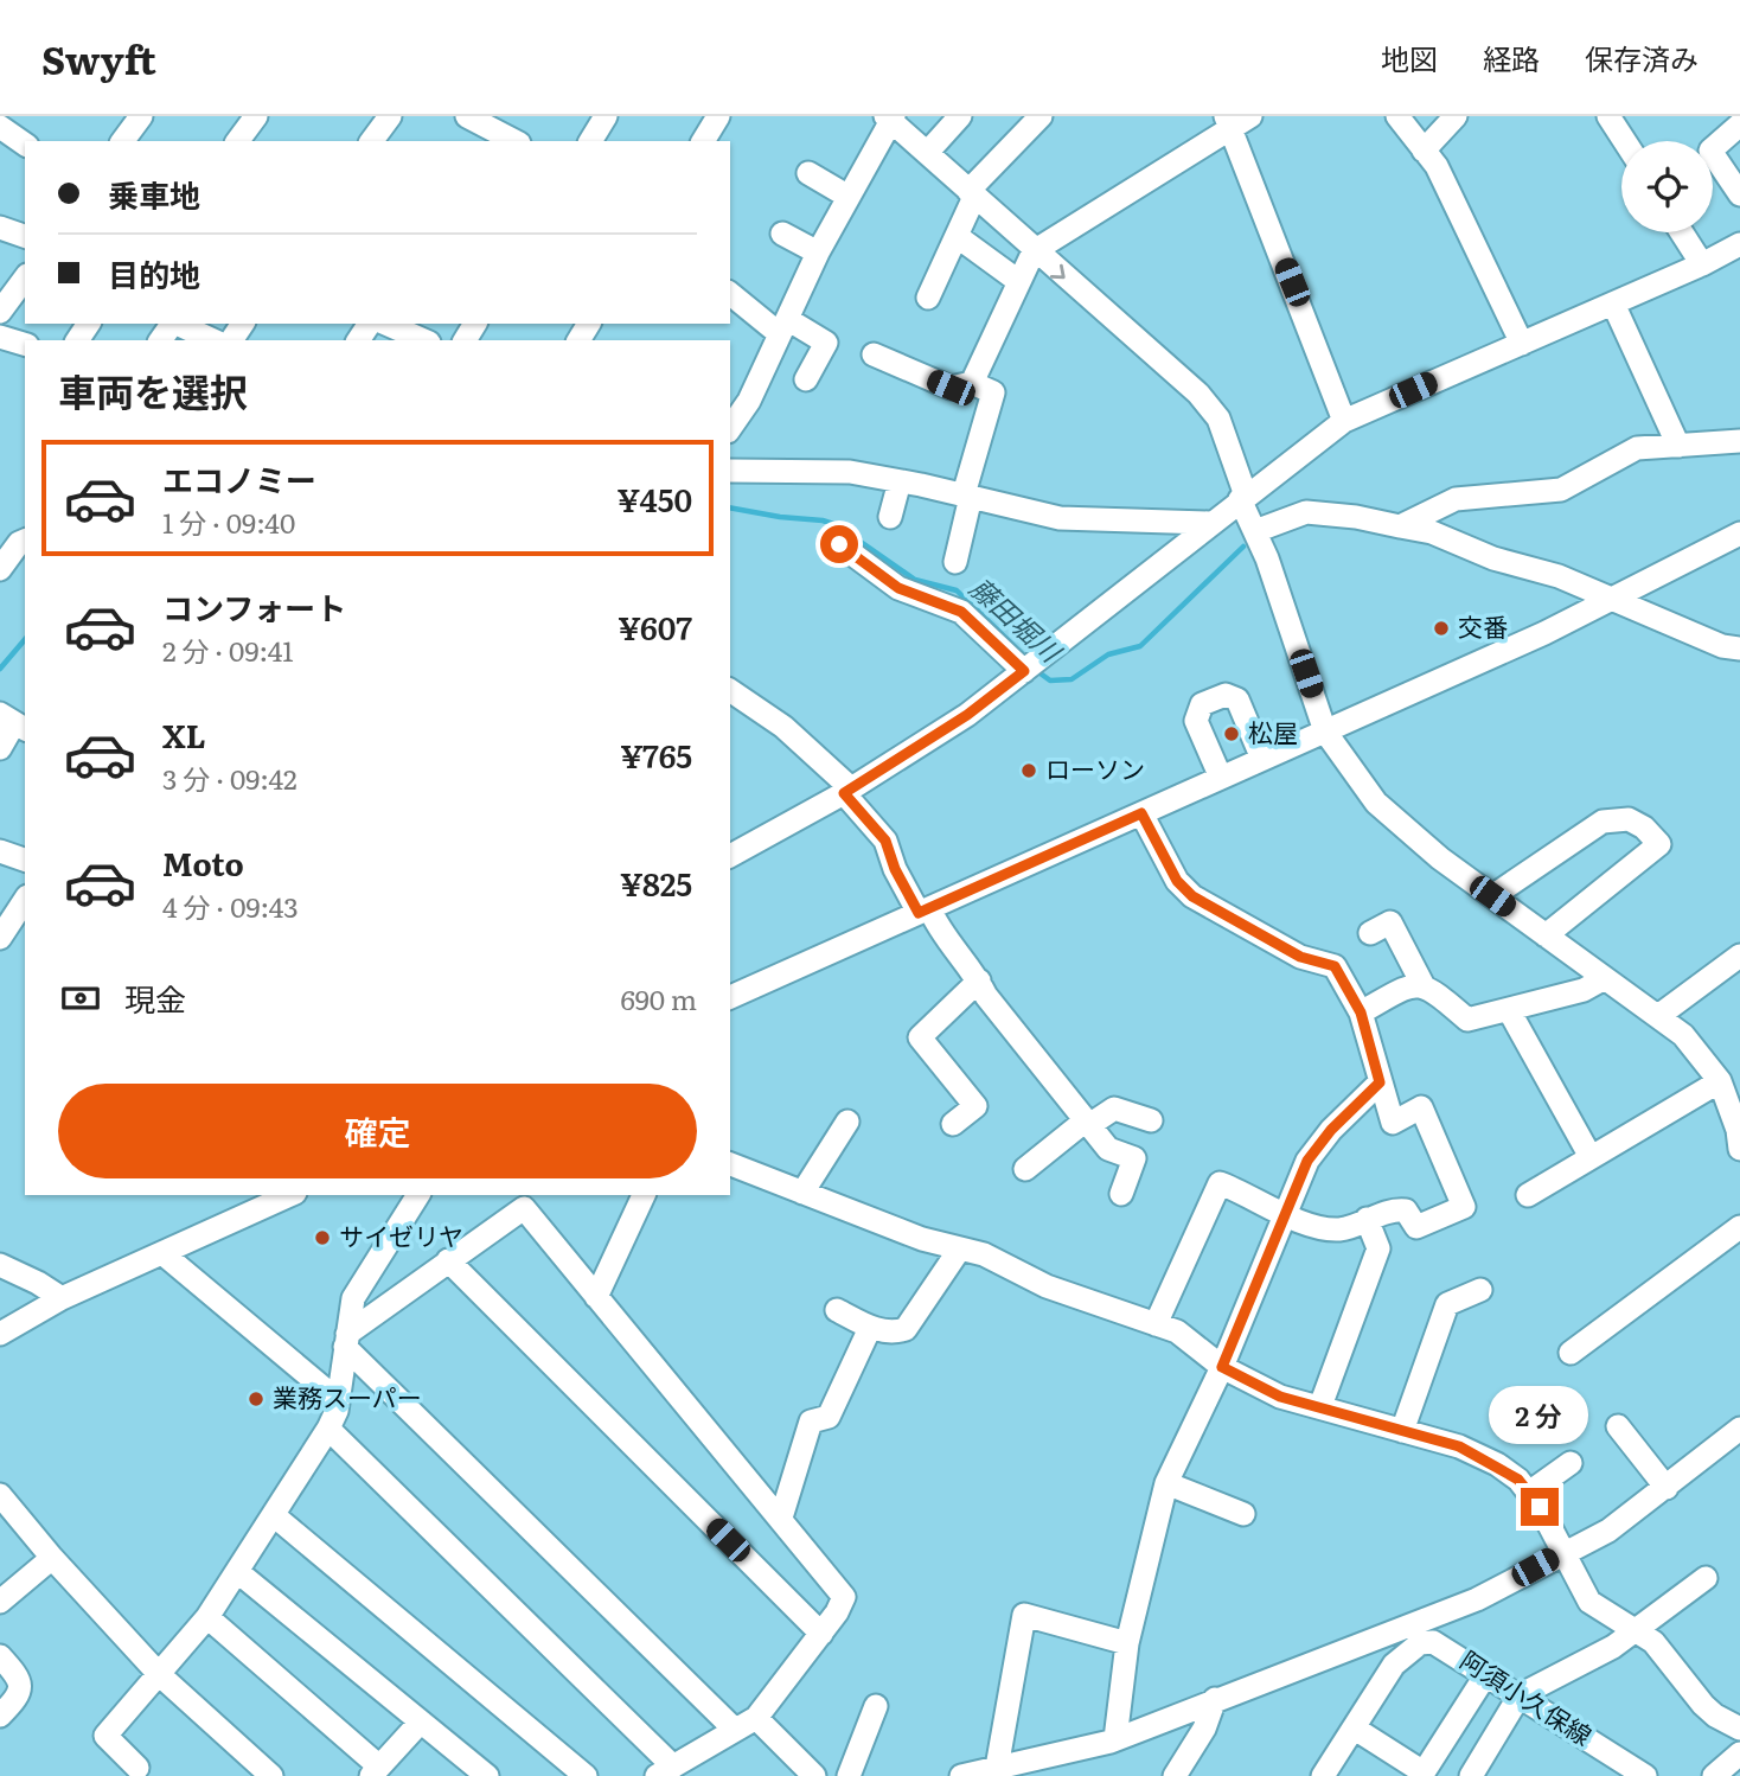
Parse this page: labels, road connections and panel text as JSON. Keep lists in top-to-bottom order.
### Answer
{
  "streets": {
    "street": ["阿須小久保線"]
  },
  "water": ["藤田堀川"],
  "places": [
    "交番",
    "松屋",
    "ローソン",
    "サイゼリヤ",
    "業務スーパー"
  ],
  "page": {
    "header": "Swyft",
    "nav": ["地図", "経路", "保存済み"],
    "banner": ["乗車地", "目的地"],
    "heading": "車両を選択",
    "list": [
      {
        "name": "エコノミー",
        "note": "1 分 · 09:40",
        "value": "¥450"
      },
      {
        "name": "コンフォート",
        "note": "2 分 · 09:41",
        "value": "¥607"
      },
      {
        "name": "XL",
        "note": "3 分 · 09:42",
        "value": "¥765"
      },
      {
        "name": "Moto",
        "note": "4 分 · 09:43",
        "value": "¥825"
      }
    ],
    "pay": ["現金", "690 m"],
    "buttons": "確定",
    "bubble": "2 分"
  }
}
